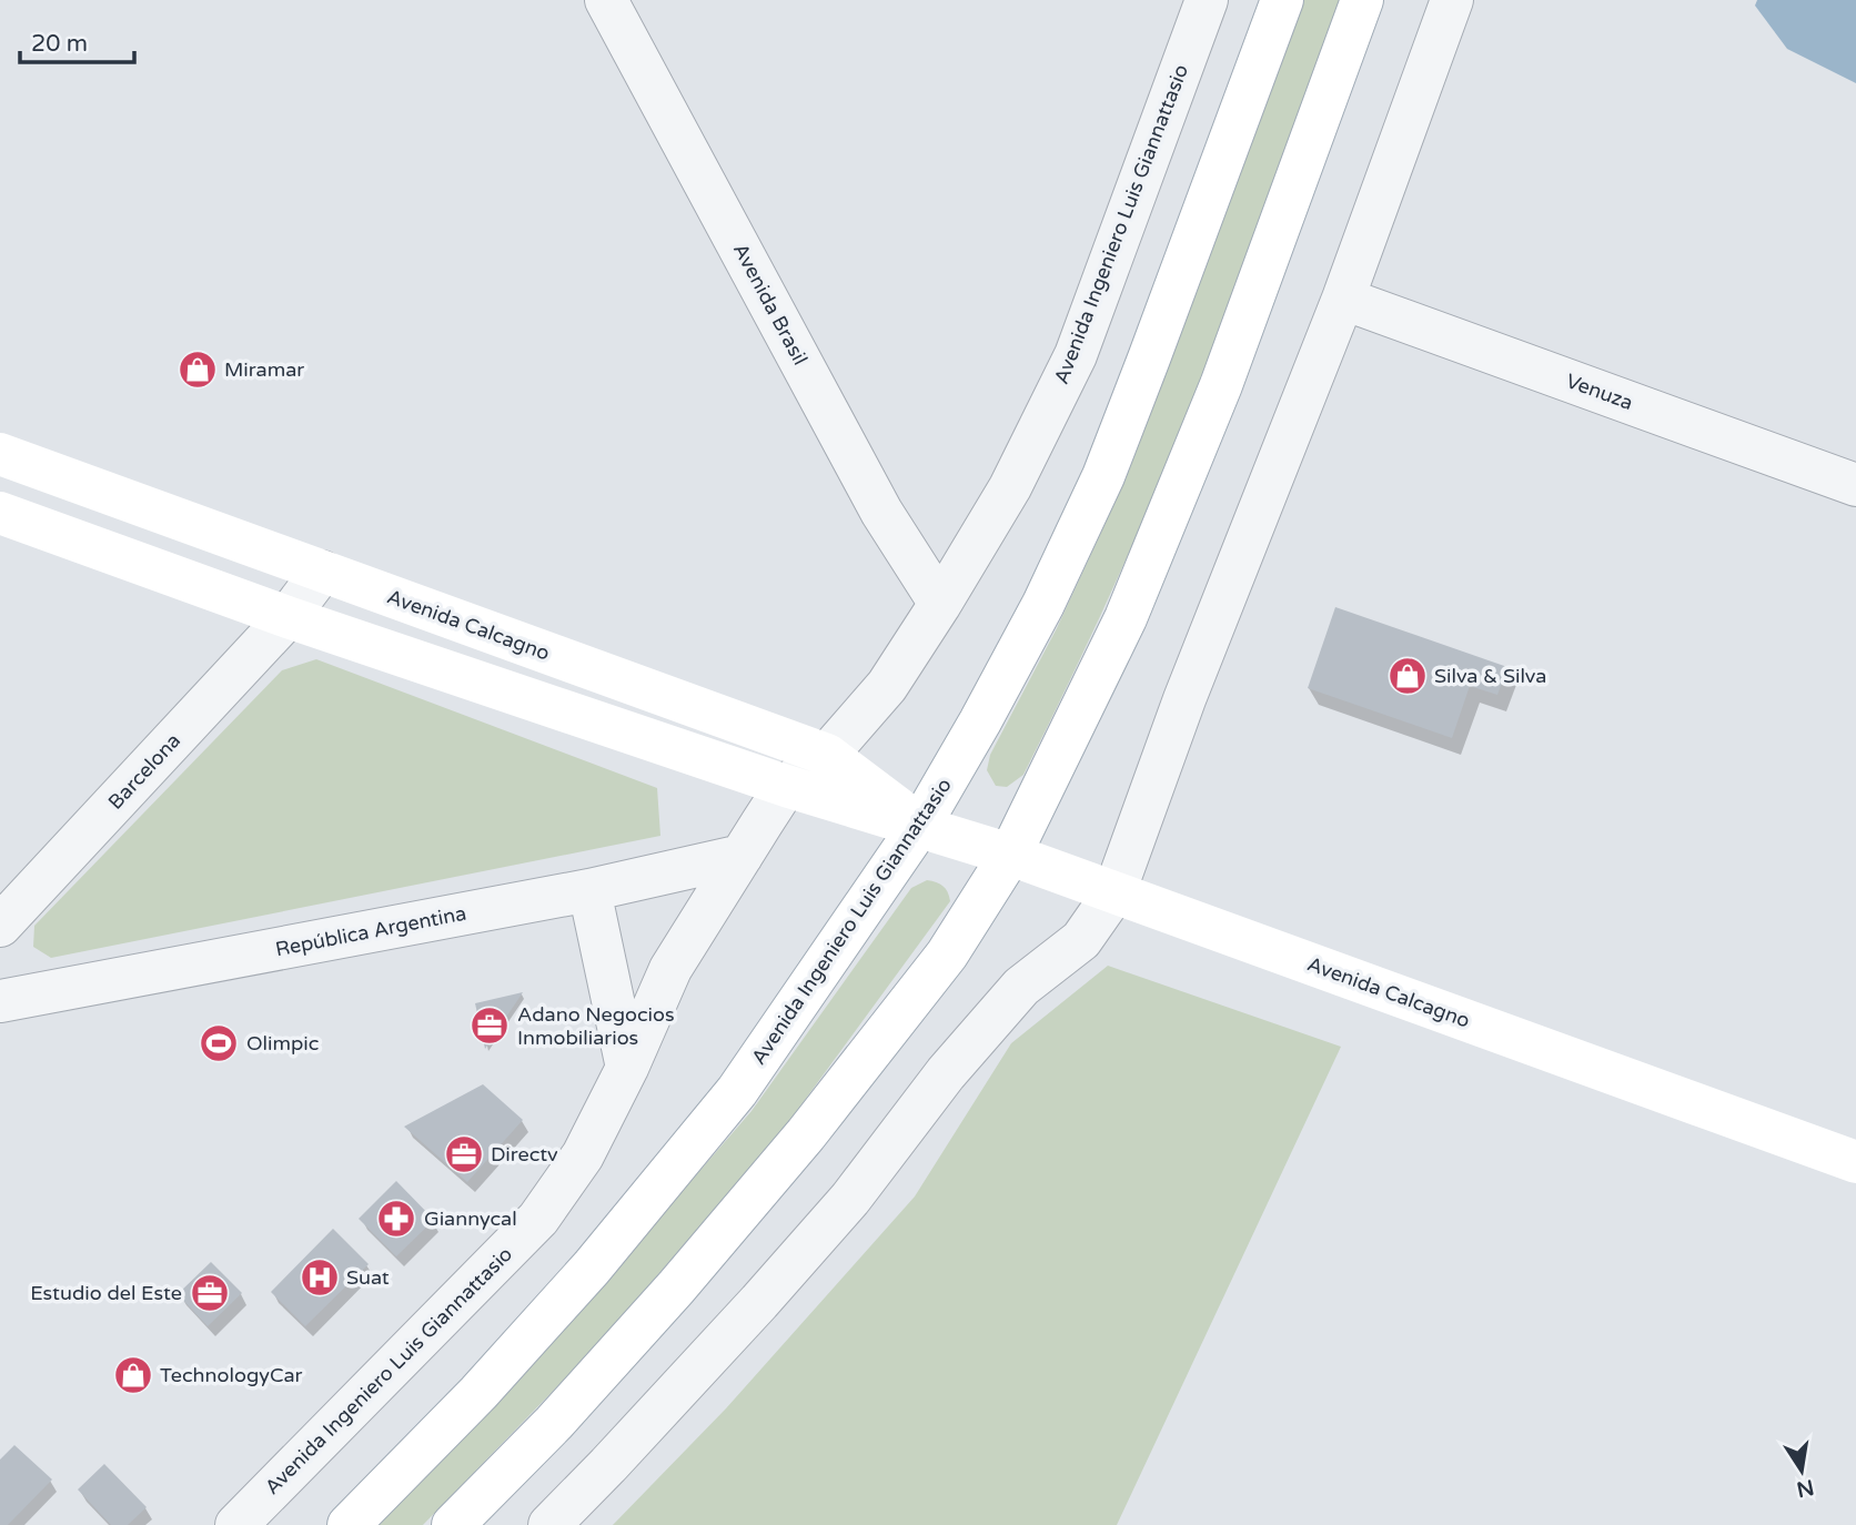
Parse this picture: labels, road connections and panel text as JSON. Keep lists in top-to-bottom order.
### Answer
{
  "streets": {
    "main road": ["Avenida Ingeniero Luis Giannattasio", "Avenida Calcagno"],
    "street": [
      "Avenida Brasil",
      "Venuza",
      "Barcelona",
      "República Argentina"
    ]
  },
  "crossings": [
    ["Avenida Ingeniero Luis Giannattasio", "Avenida Brasil"],
    ["Avenida Ingeniero Luis Giannattasio", "Avenida Calcagno"],
    ["Avenida Ingeniero Luis Giannattasio", "República Argentina"],
    ["Avenida Calcagno", "Barcelona"]
  ],
  "places": {
    "shop": ["Miramar", "Silva & Silva", "TechnologyCar"],
    "office": ["Adano Negocios Inmobiliarios", "Directv", "Estudio del Este"],
    "sports": ["Olimpic"],
    "pharmacy": ["Giannycal"],
    "hospital": ["Suat"]
  },
  "scale_bar": "20 m",
  "north": "bottom"
}
